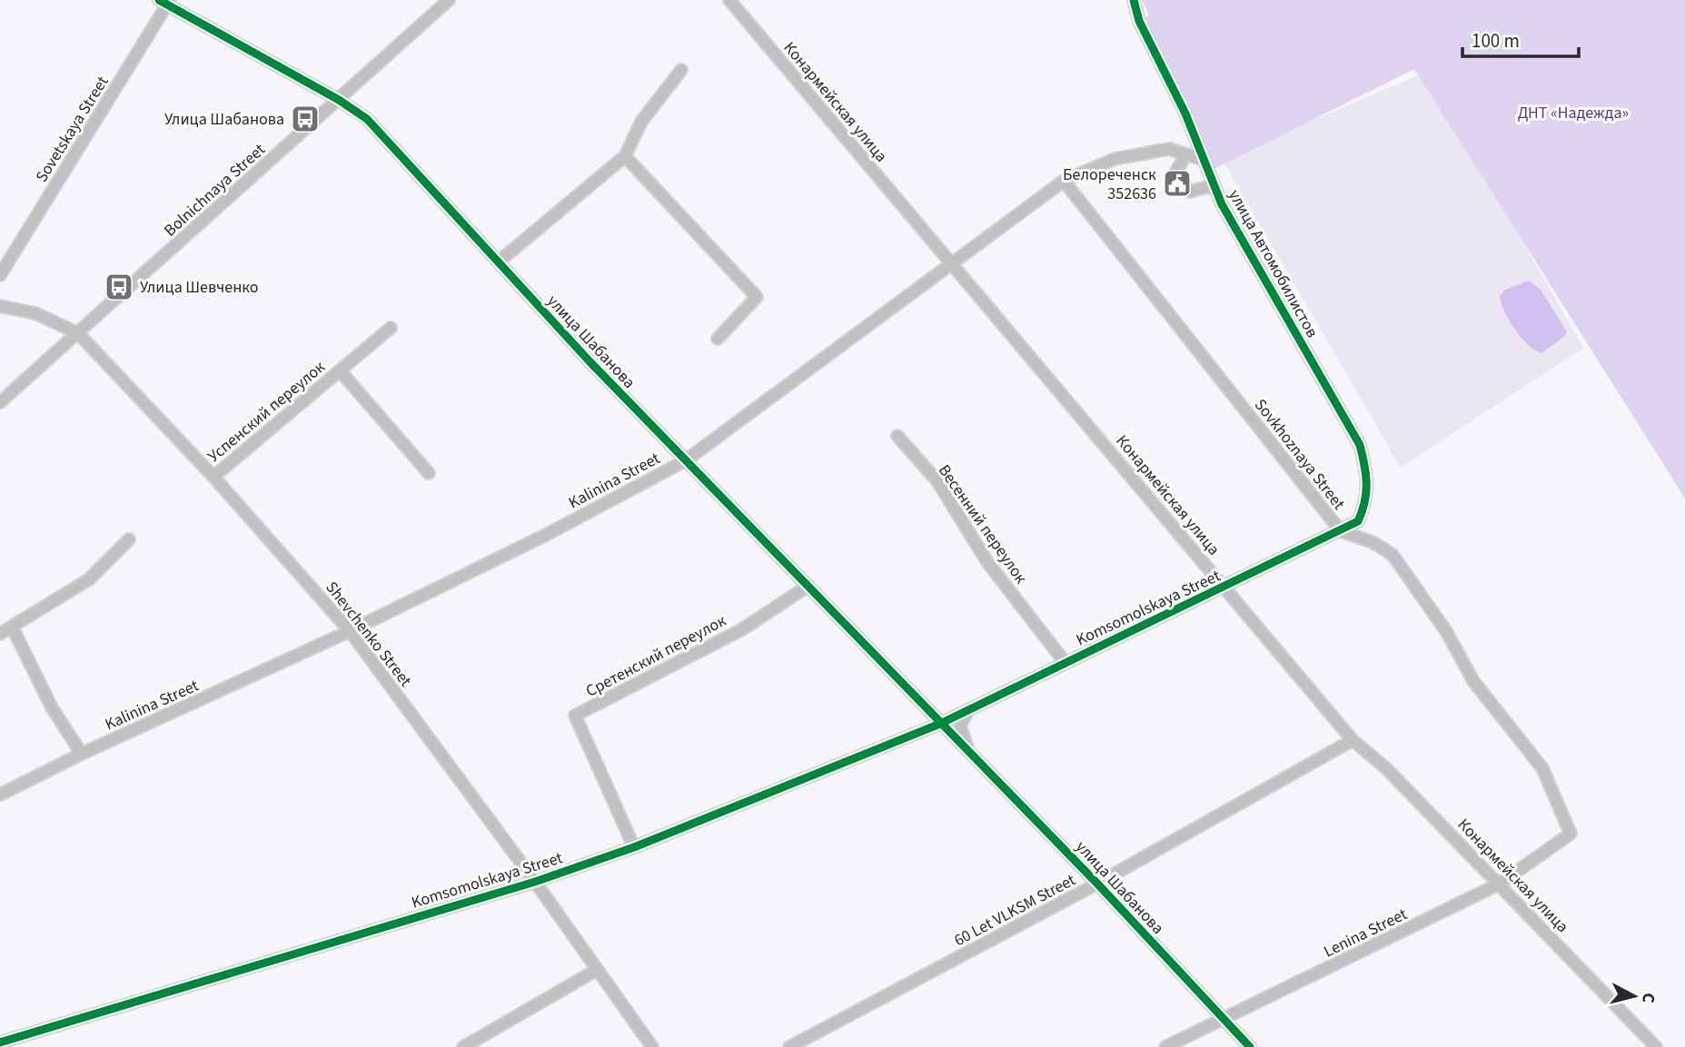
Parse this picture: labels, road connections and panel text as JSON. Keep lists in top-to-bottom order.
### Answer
{
  "streets": {
    "street": [
      "Конармейская улица",
      "Sovetskaya Street",
      "Bolnichnaya Street",
      "улица Автомобилистов",
      "улица Шабанова",
      "Успенский переулок",
      "Sovkhoznaya Street",
      "Kalinina Street",
      "Весенний переулок",
      "Komsomolskaya Street",
      "Shevchenko Street",
      "Сретенский переулок",
      "60 Let VLKSM Street",
      "Lenina Street"
    ]
  },
  "crossings": [
    ["Конармейская улица", "Kalinina Street"],
    ["Конармейская улица", "Komsomolskaya Street"],
    ["Конармейская улица", "60 Let VLKSM Street"],
    ["Конармейская улица", "Lenina Street"],
    ["Sovetskaya Street", "улица Шабанова"],
    ["Bolnichnaya Street", "улица Шабанова"],
    ["Bolnichnaya Street", "Shevchenko Street"],
    ["улица Автомобилистов", "Sovkhoznaya Street"],
    ["улица Автомобилистов", "Kalinina Street"],
    ["улица Автомобилистов", "Komsomolskaya Street"],
    ["улица Шабанова", "Kalinina Street"],
    ["улица Шабанова", "Komsomolskaya Street"],
    ["улица Шабанова", "Сретенский переулок"],
    ["улица Шабанова", "60 Let VLKSM Street"],
    ["улица Шабанова", "Lenina Street"],
    ["Успенский переулок", "Shevchenko Street"],
    ["Sovkhoznaya Street", "Kalinina Street"],
    ["Sovkhoznaya Street", "Komsomolskaya Street"],
    ["Sovkhoznaya Street", "Lenina Street"],
    ["Kalinina Street", "Shevchenko Street"],
    ["Весенний переулок", "Komsomolskaya Street"],
    ["Komsomolskaya Street", "Shevchenko Street"],
    ["Komsomolskaya Street", "Сретенский переулок"]
  ],
  "parks": ["ДНТ «Надежда»"],
  "places": {
    "bus stop": ["Улица Шабанова", "Улица Шевченко"],
    "public building": ["Белореченск 352636"]
  },
  "scale_bar": "100 m",
  "north": "right"
}
